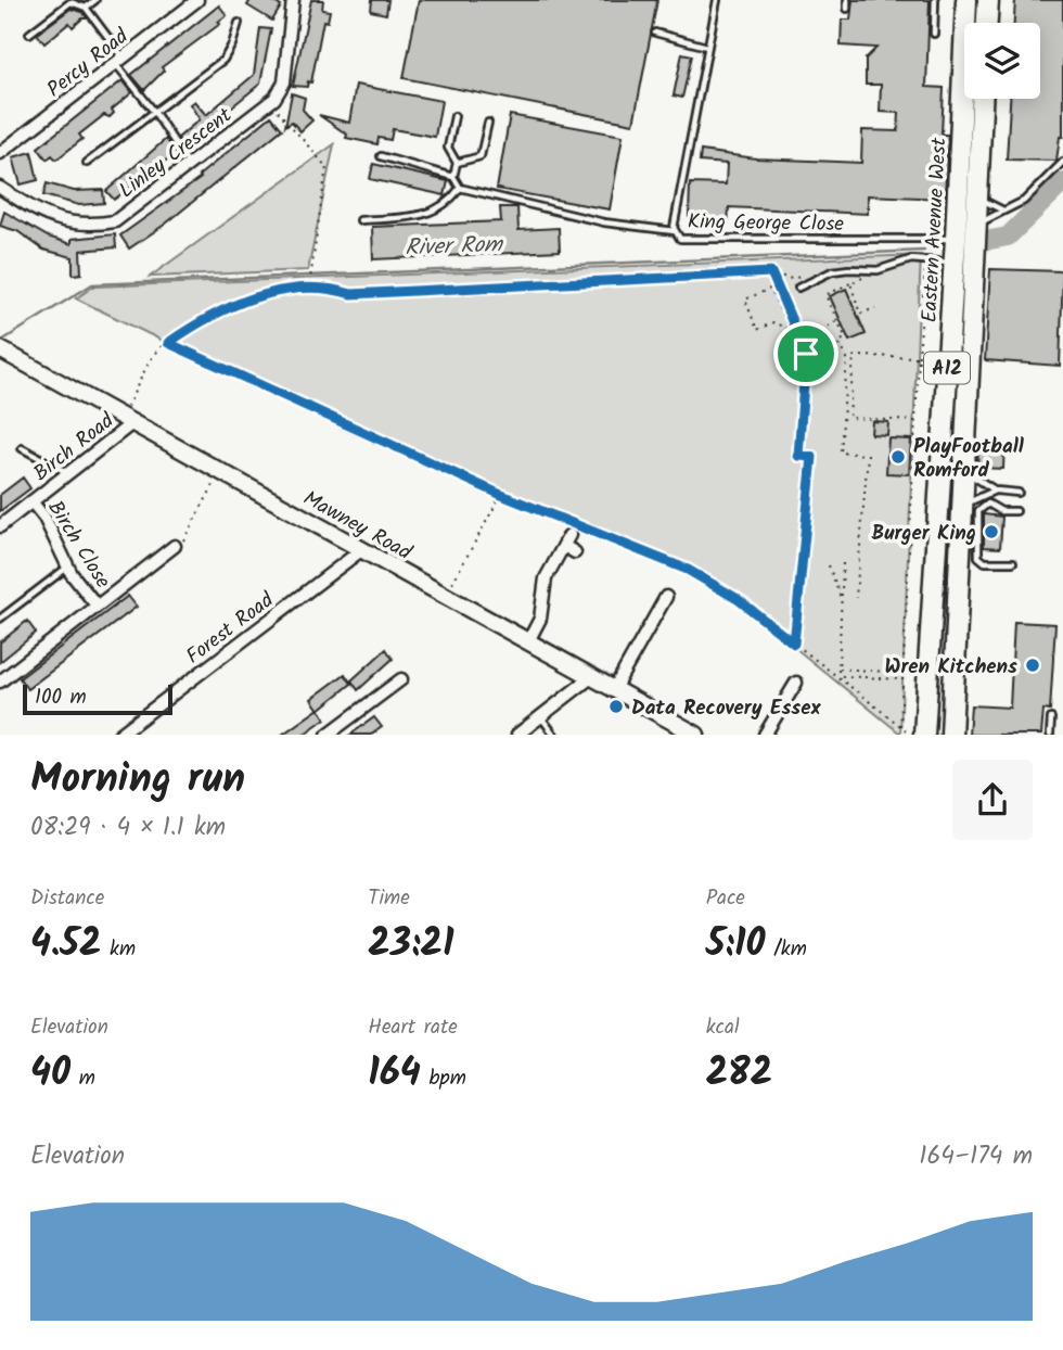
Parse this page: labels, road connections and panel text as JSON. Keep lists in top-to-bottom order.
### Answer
{
  "streets": {
    "highway": ["Eastern Avenue West", "A12"],
    "street": [
      "Percy Road",
      "Linley Crescent",
      "Birch Road",
      "Mawney Road",
      "Birch Close",
      "Forest Road"
    ],
    "lane": ["King George Close"]
  },
  "crossings": [
    ["King George Close", "Eastern Avenue West"],
    ["Birch Road", "Mawney Road"],
    ["Birch Road", "Birch Close"],
    ["Mawney Road", "Forest Road"]
  ],
  "water": ["River Rom"],
  "places": [
    "PlayFootball Romford",
    "Burger King",
    "Wren Kitchens",
    "Data Recovery Essex"
  ],
  "scale_bar": "100 m",
  "page": {
    "scale": "100 m",
    "heading": ["Morning run", "08:29 · 4 × 1.1 km"],
    "stats": [
      ["Distance", "4.52 km"],
      ["Time", "23:21"],
      ["Pace", "5:10 /km"],
      ["Elevation", "40 m"],
      ["Heart rate", "164 bpm"],
      ["kcal", "282"]
    ],
    "chart": ["Elevation", "164–174 m"]
  }
}
